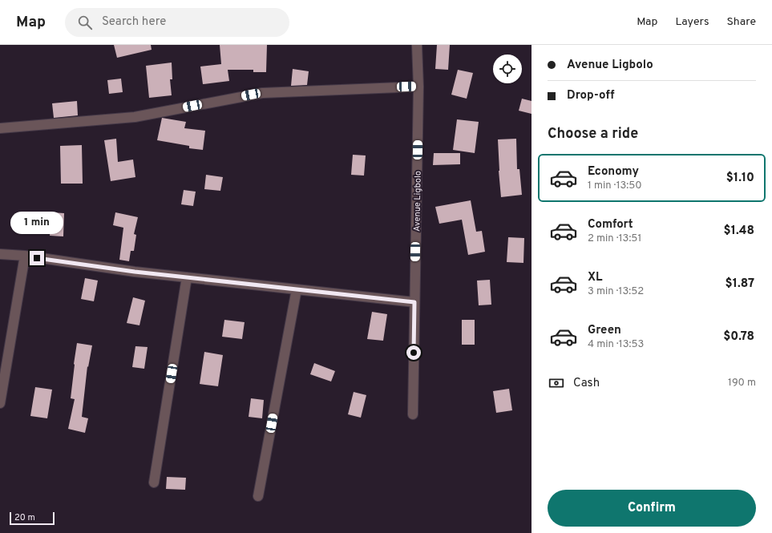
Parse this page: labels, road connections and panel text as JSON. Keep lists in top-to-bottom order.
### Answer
{
  "streets": {
    "street": ["Avenue Ligbolo"]
  },
  "scale_bar": "20 m",
  "page": {
    "header": "Map",
    "search": "Search here",
    "nav": ["Map", "Layers", "Share"],
    "banner": ["Avenue Ligbolo", "Drop-off"],
    "heading": "Choose a ride",
    "list": [
      {
        "name": "Economy",
        "note": "1 min · 13:50",
        "value": "$1.10"
      },
      {
        "name": "Comfort",
        "note": "2 min · 13:51",
        "value": "$1.48"
      },
      {
        "name": "XL",
        "note": "3 min · 13:52",
        "value": "$1.87"
      },
      {
        "name": "Green",
        "note": "4 min · 13:53",
        "value": "$0.78"
      }
    ],
    "bubble": "1 min",
    "pay": ["Cash", "190 m"],
    "buttons": "Confirm",
    "scale": "20 m"
  }
}
